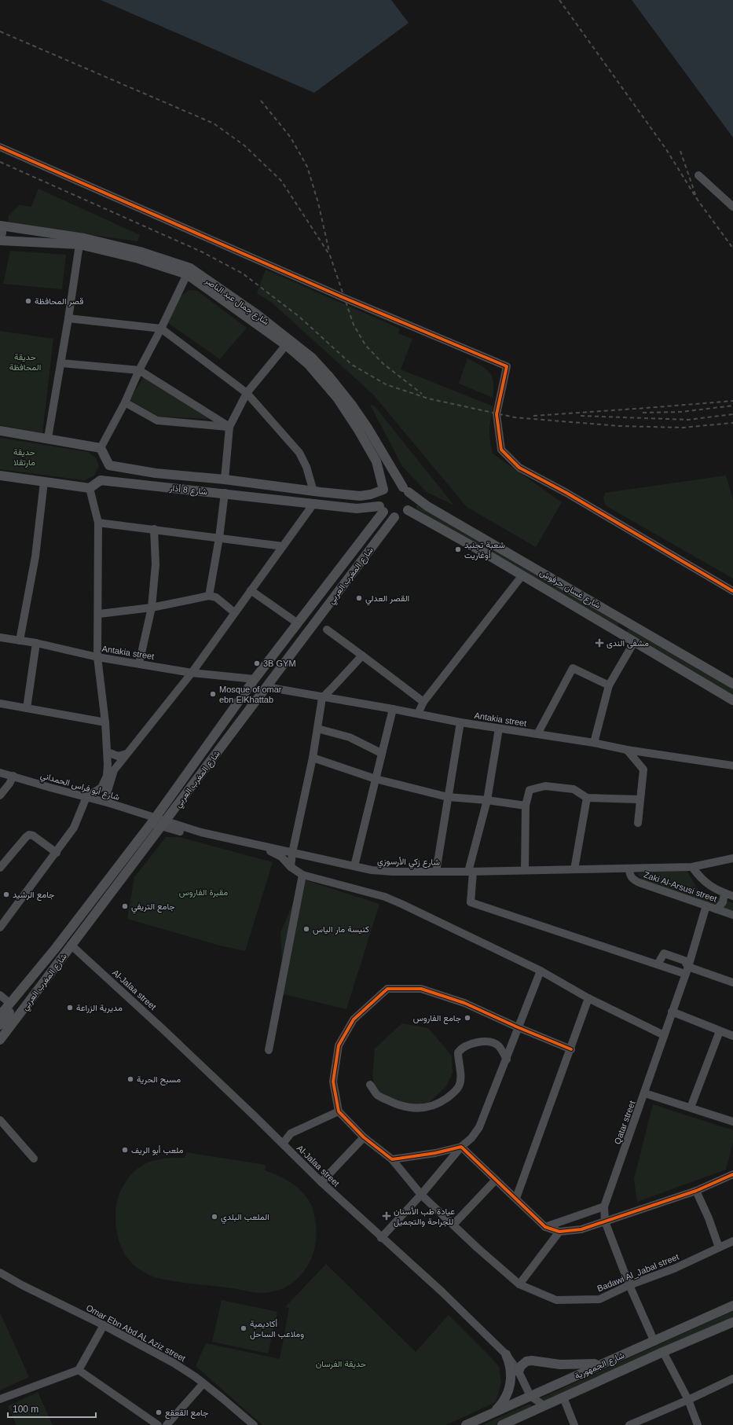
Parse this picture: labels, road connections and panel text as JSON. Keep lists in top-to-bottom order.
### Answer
{
  "streets": {
    "main road": [
      "شارع جمال عبد الناصر",
      "شارع 8 أذار",
      "شارع المغرب العربي",
      "شارع غسان حرفوش",
      "شارع الجمهورية"
    ],
    "street": [
      "Antakia street",
      "شارع أبو فراس الحمداني",
      "شارع زكي الأرسوزي",
      "Zaki Al-Arsusi street",
      "Al-Jalaa street",
      "Qatar street",
      "Badawi Al_Jabal street",
      "Omar Ebn Abd AL Aziz street"
    ]
  },
  "crossings": [
    ["شارع جمال عبد الناصر", "شارع 8 أذار"],
    ["شارع جمال عبد الناصر", "شارع المغرب العربي"],
    ["شارع جمال عبد الناصر", "شارع غسان حرفوش"],
    ["شارع 8 أذار", "شارع المغرب العربي"],
    ["شارع 8 أذار", "شارع غسان حرفوش"],
    ["شارع المغرب العربي", "شارع غسان حرفوش"],
    ["شارع المغرب العربي", "Antakia street"],
    ["شارع المغرب العربي", "شارع أبو فراس الحمداني"],
    ["شارع المغرب العربي", "شارع زكي الأرسوزي"],
    ["شارع المغرب العربي", "Al-Jalaa street"],
    ["شارع أبو فراس الحمداني", "شارع زكي الأرسوزي"],
    ["شارع زكي الأرسوزي", "Zaki Al-Arsusi street"],
    ["Zaki Al-Arsusi street", "Qatar street"],
    ["Al-Jalaa street", "شارع الجمهورية"],
    ["Qatar street", "Badawi Al_Jabal street"],
    ["Qatar street", "شارع الجمهورية"]
  ],
  "parks": [
    "حديقة المحافظة",
    "حديقة مارتقلا",
    "مقبرة الفاروس",
    "حديقة الفرسان"
  ],
  "places": {
    "other": [
      "قصر المحافظة",
      "شعبة تجنيد أوغاريت",
      "القصر العدلي",
      "3B GYM",
      "Mosque of omar ebn ElKhattab",
      "جامع الرشيد",
      "جامع التريفي",
      "كنيسة مار الياس",
      "مديرية الزراعة",
      "جامع الفاروس",
      "مسبح الحرية",
      "ملعب أبو الريف",
      "الملعب البلدي",
      "أكاديمية وملاعب الساحل",
      "جامع القعقع"
    ],
    "health": ["مشفى الندى", "عيادة طب الأسنان للجراحة والتجميل"]
  },
  "scale_bar": "100 m"
}
